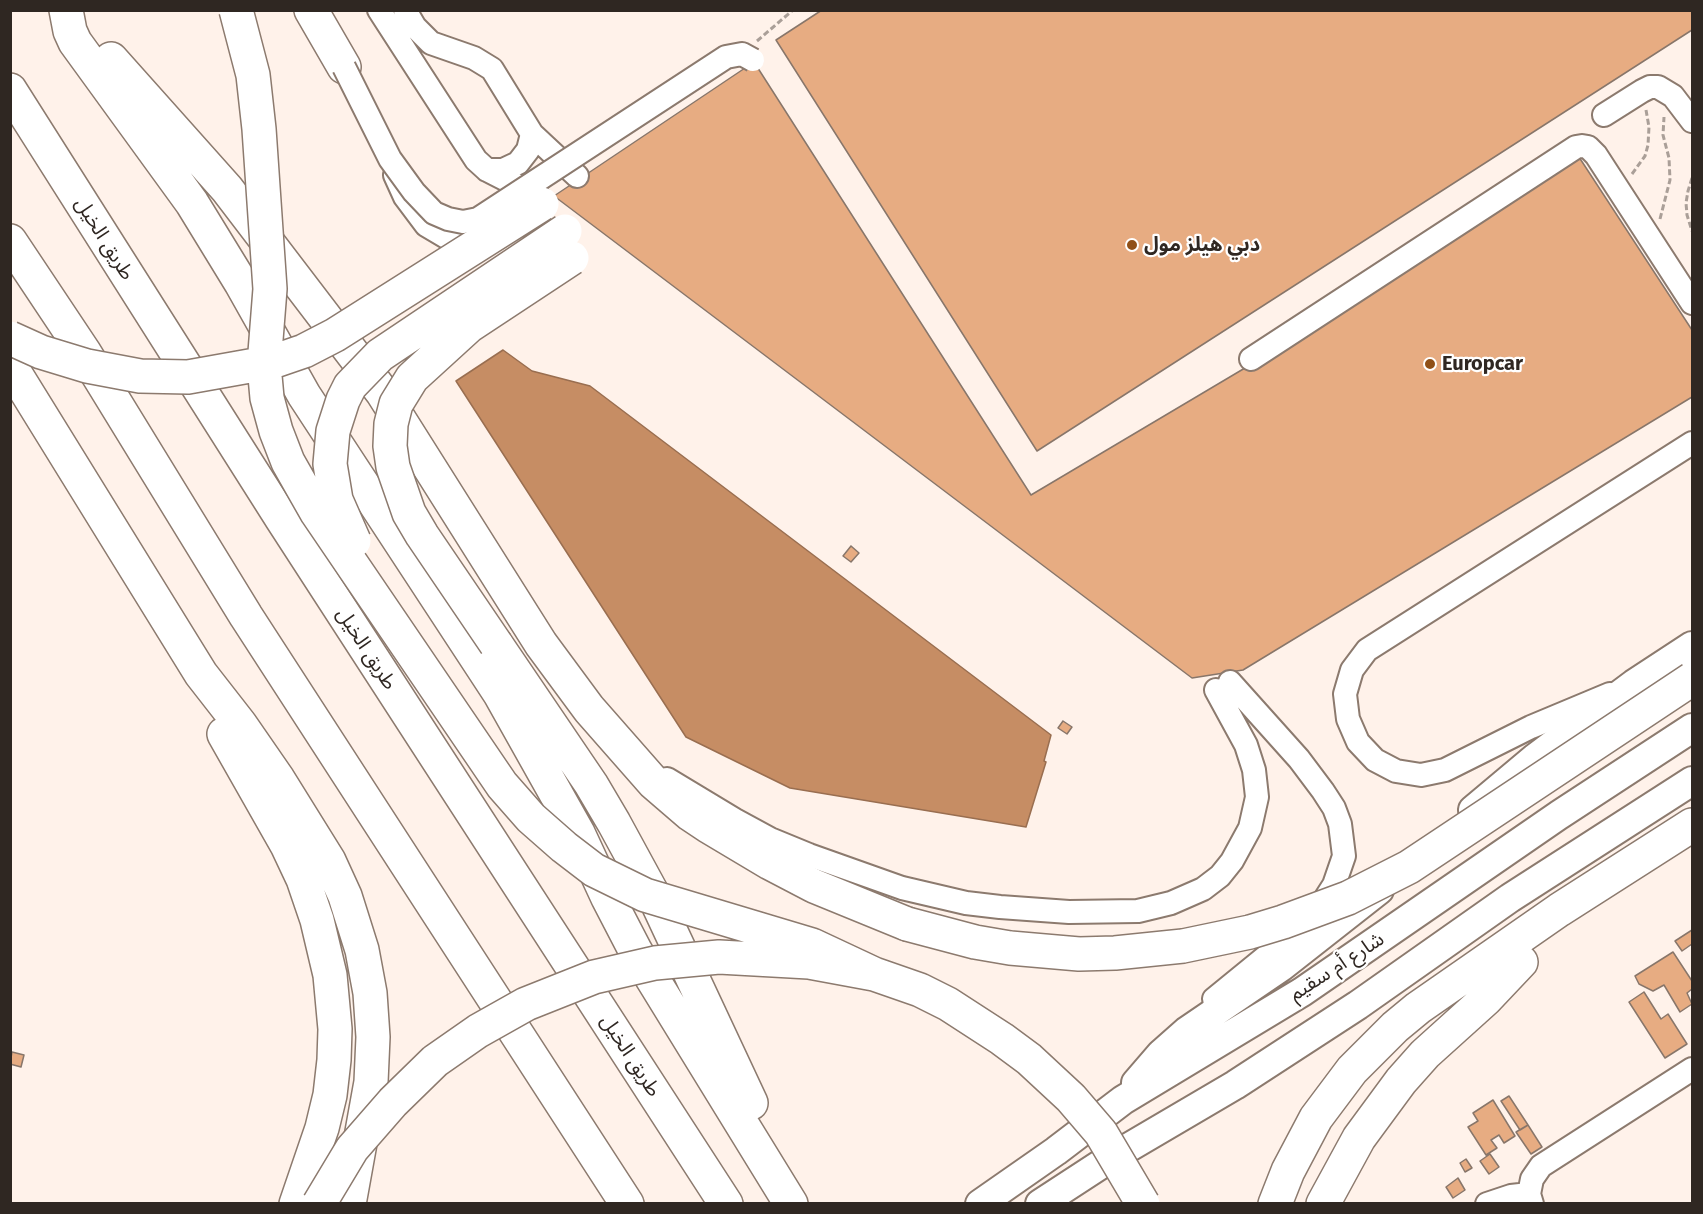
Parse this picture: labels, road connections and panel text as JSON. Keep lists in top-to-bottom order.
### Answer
{
  "streets": {
    "highway": ["طريق الخيل"],
    "main road": ["شارع أم سقيم"]
  },
  "places": ["دبي هيلز مول", "Europcar"]
}
